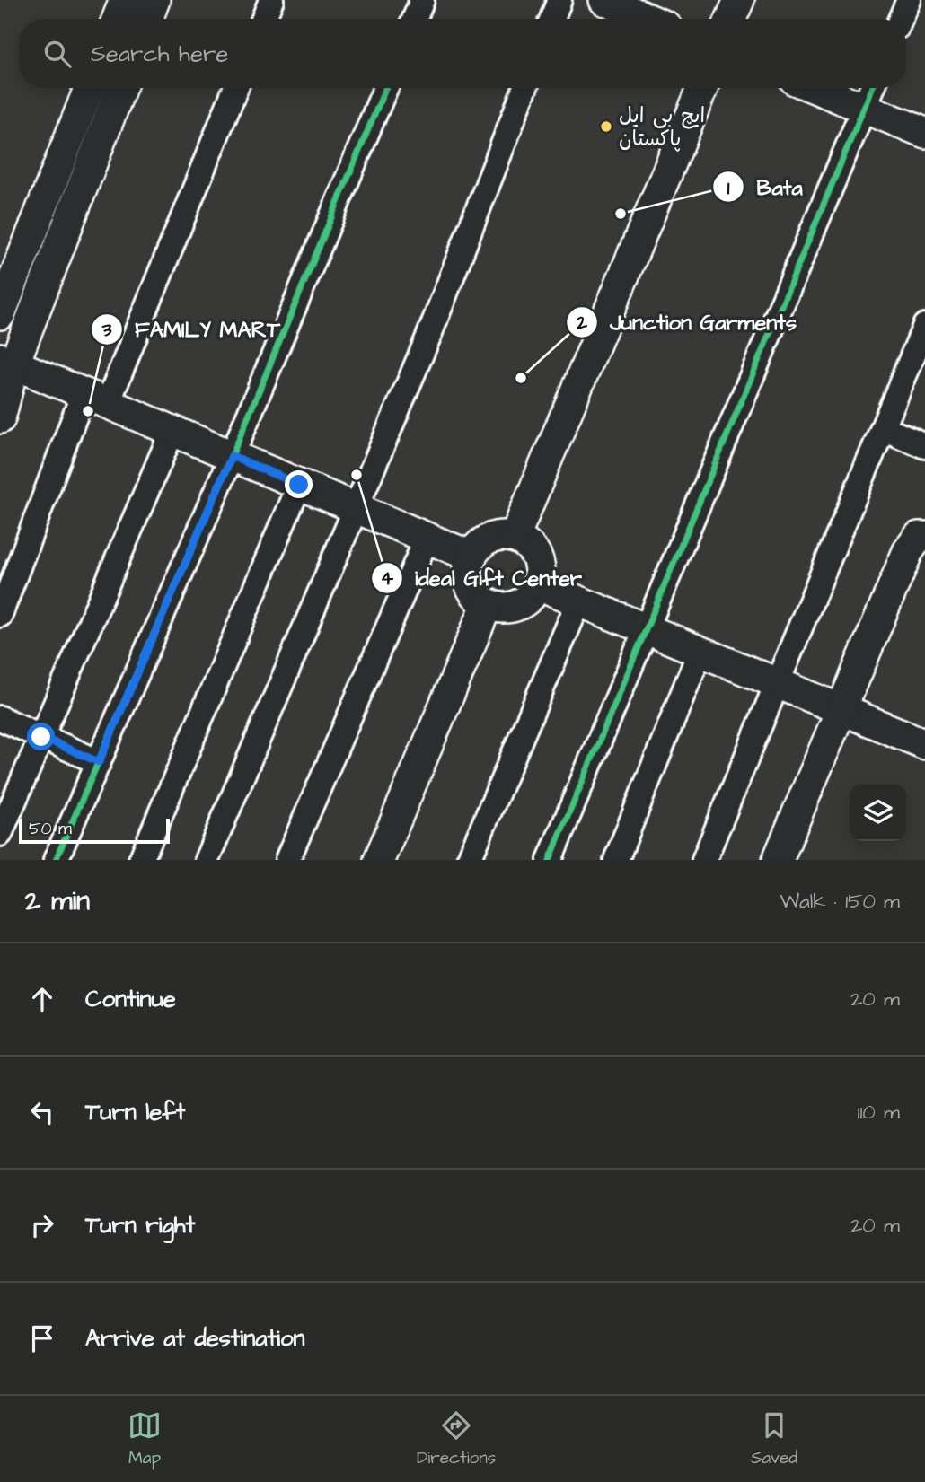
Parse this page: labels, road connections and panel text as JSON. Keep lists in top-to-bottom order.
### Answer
{
  "places": [
    "ایچ بی ایل پاکستان",
    "Bata",
    "Junction Garments",
    "FAMILY MART",
    "ideal Gift Center"
  ],
  "scale_bar": "50 m",
  "page": {
    "search": "Search here",
    "scale": "50 m",
    "heading": ["2 min", "Walk · 150 m"],
    "list": [
      ["Continue", "20 m"],
      ["Turn left", "110 m"],
      ["Turn right", "20 m"],
      "Arrive at destination"
    ],
    "nav": ["Map", "Directions", "Saved"]
  }
}
